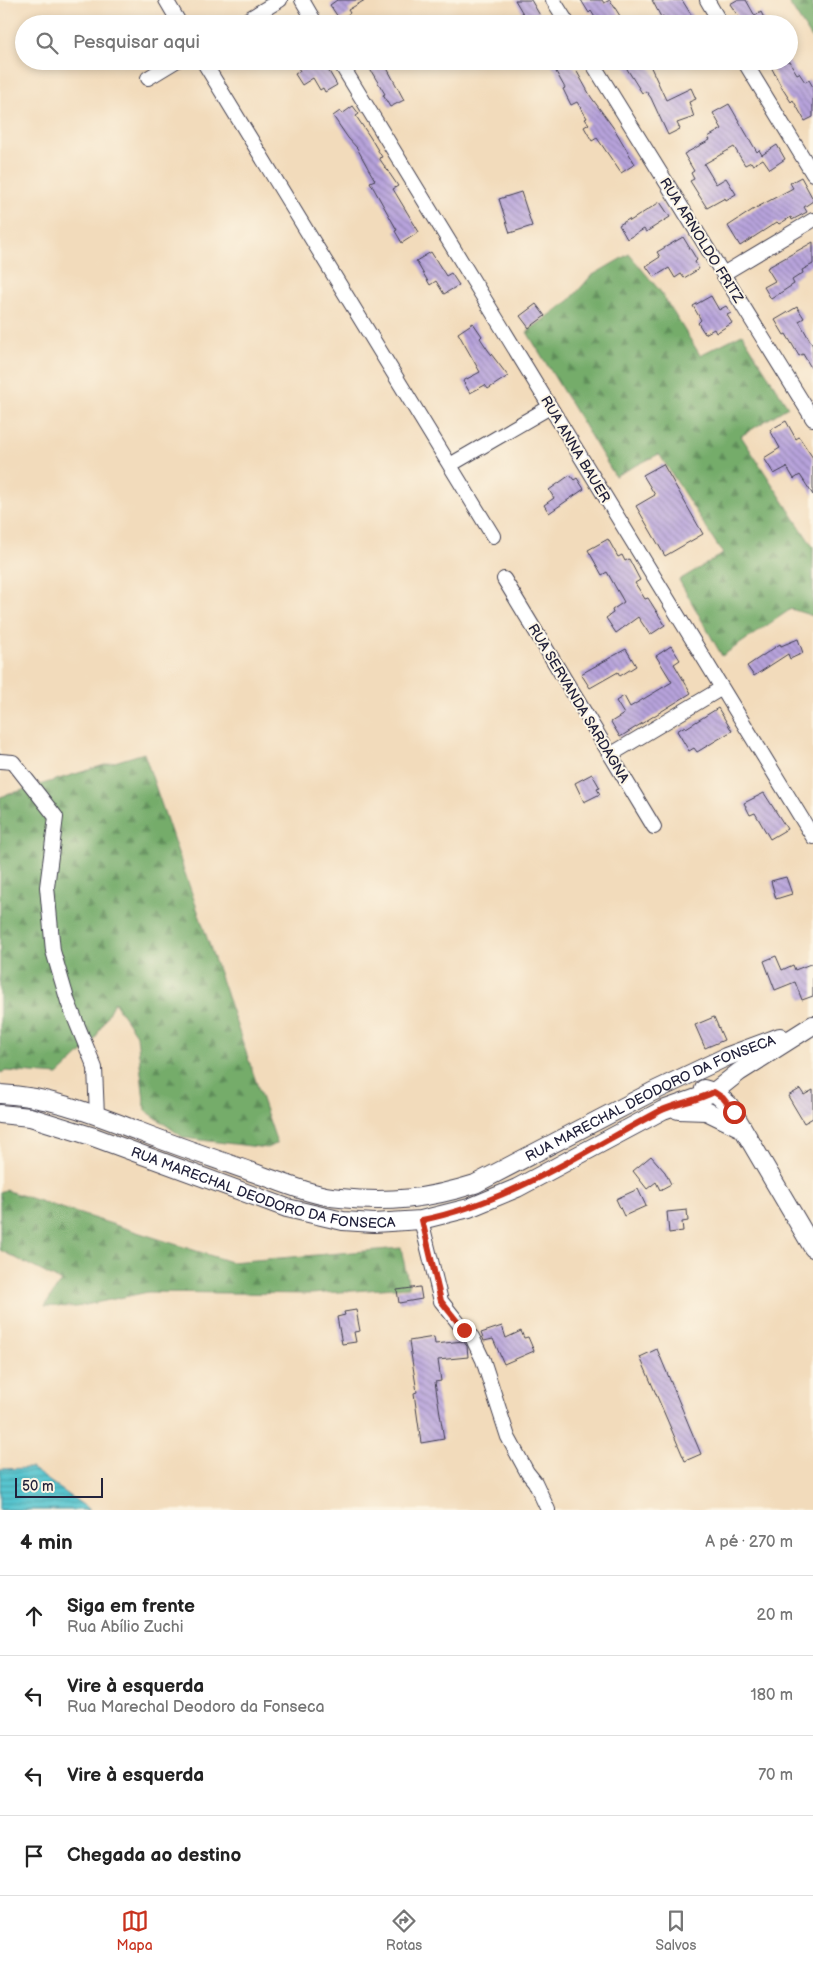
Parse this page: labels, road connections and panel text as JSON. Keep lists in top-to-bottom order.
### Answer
{
  "streets": {
    "main road": ["RUA MARECHAL DEODORO DA FONSECA"],
    "street": ["RUA ARNOLDO FRITZ", "RUA ANNA BAUER", "RUA SERVANDA SARDAGNA"]
  },
  "scale_bar": "50 m",
  "page": {
    "search": "Pesquisar aqui",
    "scale": "50 m",
    "heading": ["4 min", "A pé · 270 m"],
    "list": [
      ["Siga em frente", "Rua Abílio Zuchi", "20 m"],
      ["Vire à esquerda", "Rua Marechal Deodoro da Fonseca", "180 m"],
      ["Vire à esquerda", "70 m"],
      "Chegada ao destino"
    ],
    "nav": ["Mapa", "Rotas", "Salvos"]
  }
}
